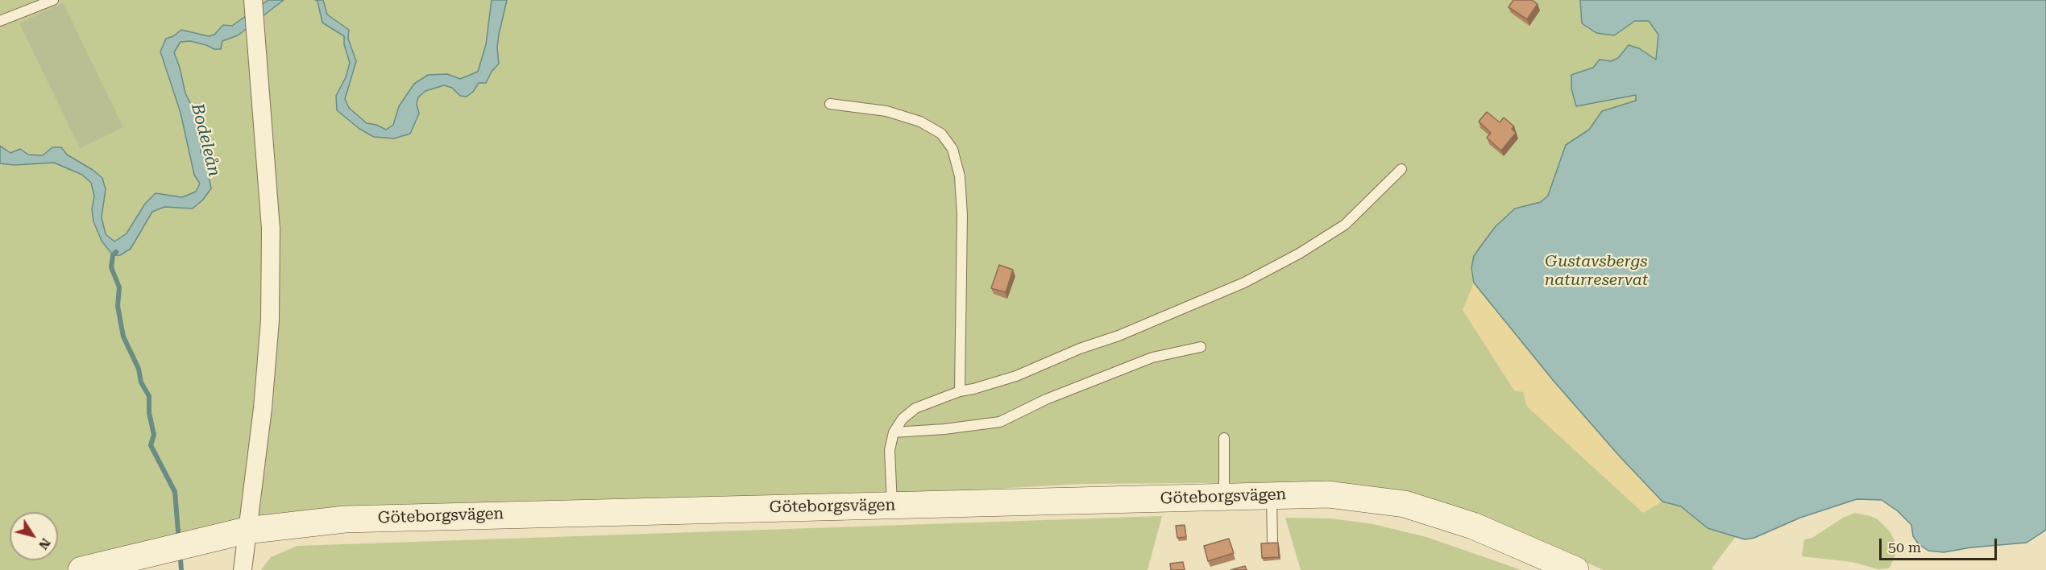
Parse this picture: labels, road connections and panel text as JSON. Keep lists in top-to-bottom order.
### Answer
{
  "streets": {
    "street": ["Göteborgsvägen"]
  },
  "water": ["Bodeleån"],
  "parks": ["Gustavsbergs naturreservat"],
  "scale_bar": "50 m",
  "north": "bottom right"
}
